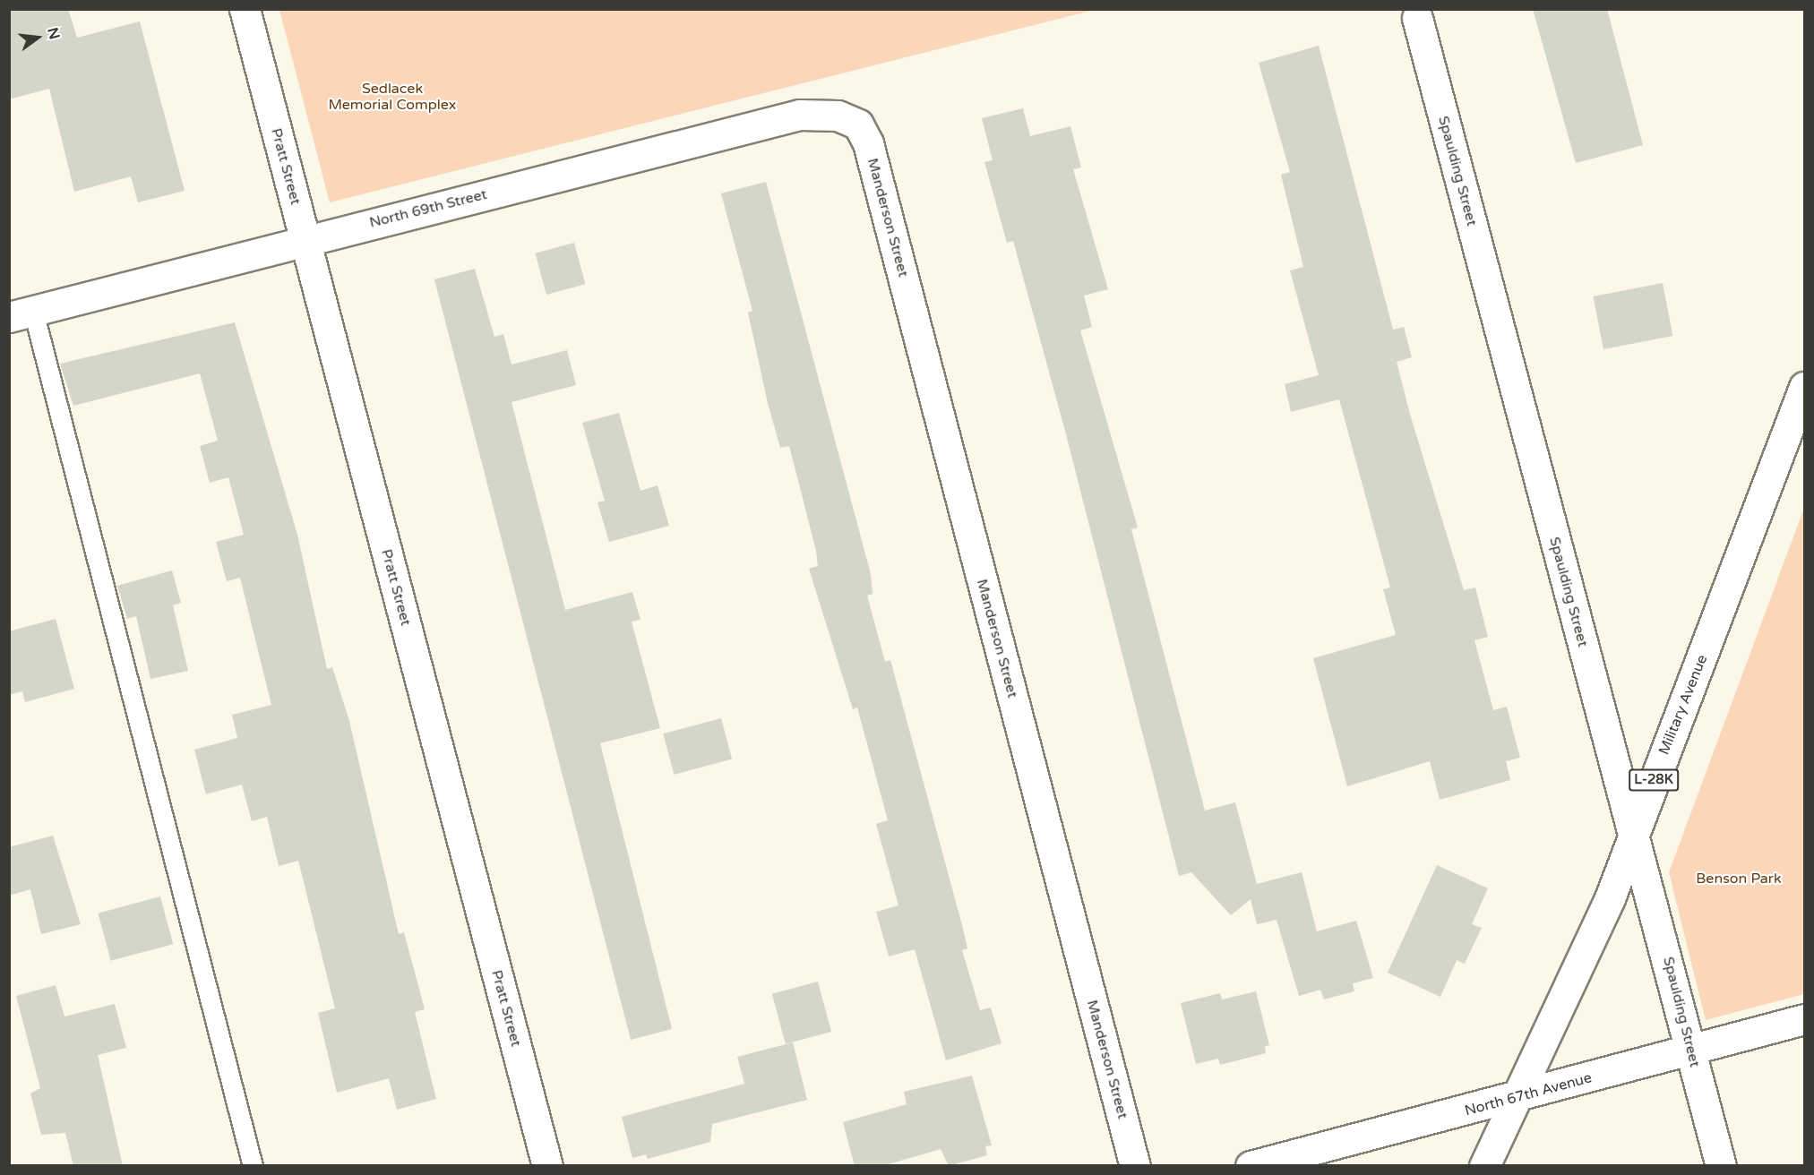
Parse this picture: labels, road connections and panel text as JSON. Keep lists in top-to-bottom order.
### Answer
{
  "streets": {
    "street": [
      "Pratt Street",
      "Spaulding Street",
      "North 69th Street",
      "Manderson Street",
      "Military Avenue",
      "L-28K",
      "North 67th Avenue"
    ]
  },
  "crossings": [
    ["Pratt Street", "North 69th Street"],
    ["Spaulding Street", "Military Avenue"],
    ["Spaulding Street", "North 67th Avenue"],
    ["North 69th Street", "Manderson Street"],
    ["Military Avenue", "North 67th Avenue"]
  ],
  "parks": ["Sedlacek Memorial Complex", "Benson Park"],
  "north": "right"
}
